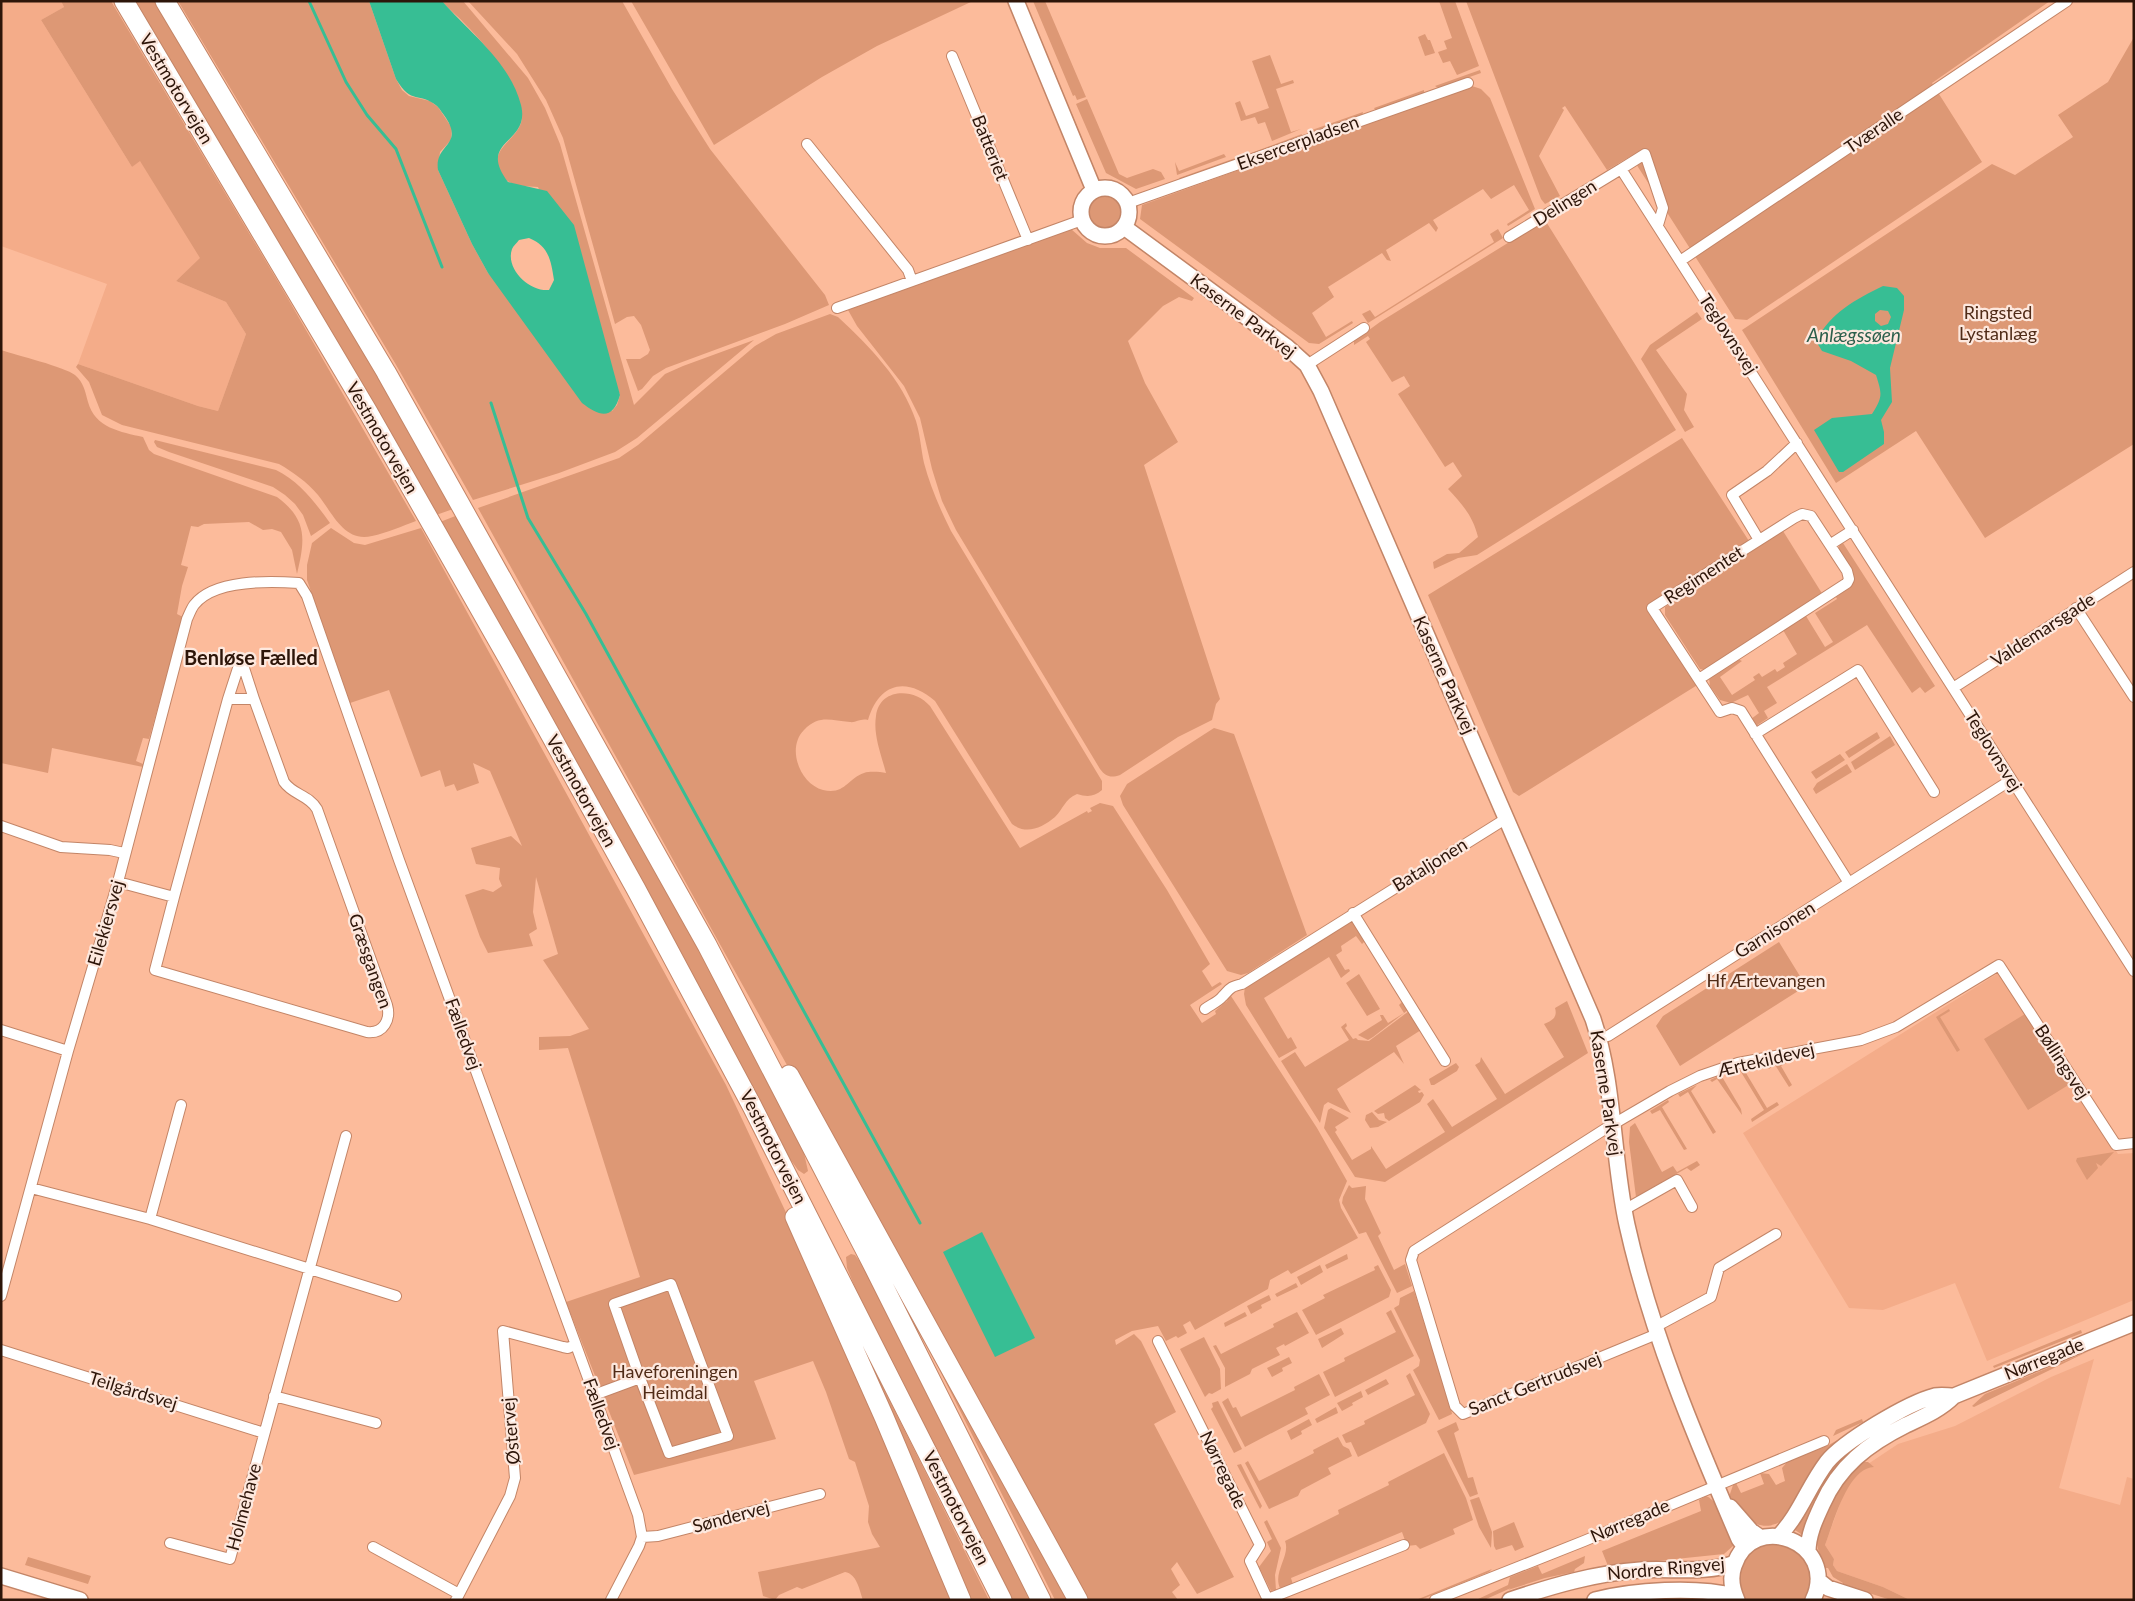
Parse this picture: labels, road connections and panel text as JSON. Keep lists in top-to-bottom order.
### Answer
{
  "streets": {
    "highway": ["Vestmotorvejen"],
    "street": [
      "Tværalle",
      "Eksercerpladsen",
      "Batteriet",
      "Delingen",
      "Kaserne Parkvej",
      "Teglovnsvej",
      "Regimentet",
      "Valdemarsgade",
      "Bataljonen",
      "Eilekiersvej",
      "Garnisonen",
      "Græsgangen",
      "Fælledvej",
      "Ærtekildevej",
      "Bøllingsvej",
      "Nørregade",
      "Sanct Gertrudsvej",
      "Teilgårdsvej",
      "Østervej",
      "Holmehave",
      "Søndervej",
      "Nordre Ringvej"
    ]
  },
  "crossings": [
    ["Tværalle", "Teglovnsvej"],
    ["Eksercerpladsen", "Kaserne Parkvej"],
    ["Delingen", "Teglovnsvej"],
    ["Kaserne Parkvej", "Bataljonen"],
    ["Kaserne Parkvej", "Garnisonen"],
    ["Kaserne Parkvej", "Ærtekildevej"],
    ["Kaserne Parkvej", "Nørregade"],
    ["Kaserne Parkvej", "Sanct Gertrudsvej"],
    ["Teglovnsvej", "Valdemarsgade"],
    ["Teglovnsvej", "Garnisonen"],
    ["Eilekiersvej", "Fælledvej"],
    ["Fælledvej", "Østervej"],
    ["Fælledvej", "Søndervej"],
    ["Ærtekildevej", "Bøllingsvej"],
    ["Ærtekildevej", "Sanct Gertrudsvej"],
    ["Teilgårdsvej", "Holmehave"]
  ],
  "districts": ["Benløse Fælled"],
  "water": ["Anlægssøen"],
  "parks": ["Ringsted Lystanlæg", "Hf Ærtevangen", "Haveforeningen Heimdal"]
}
